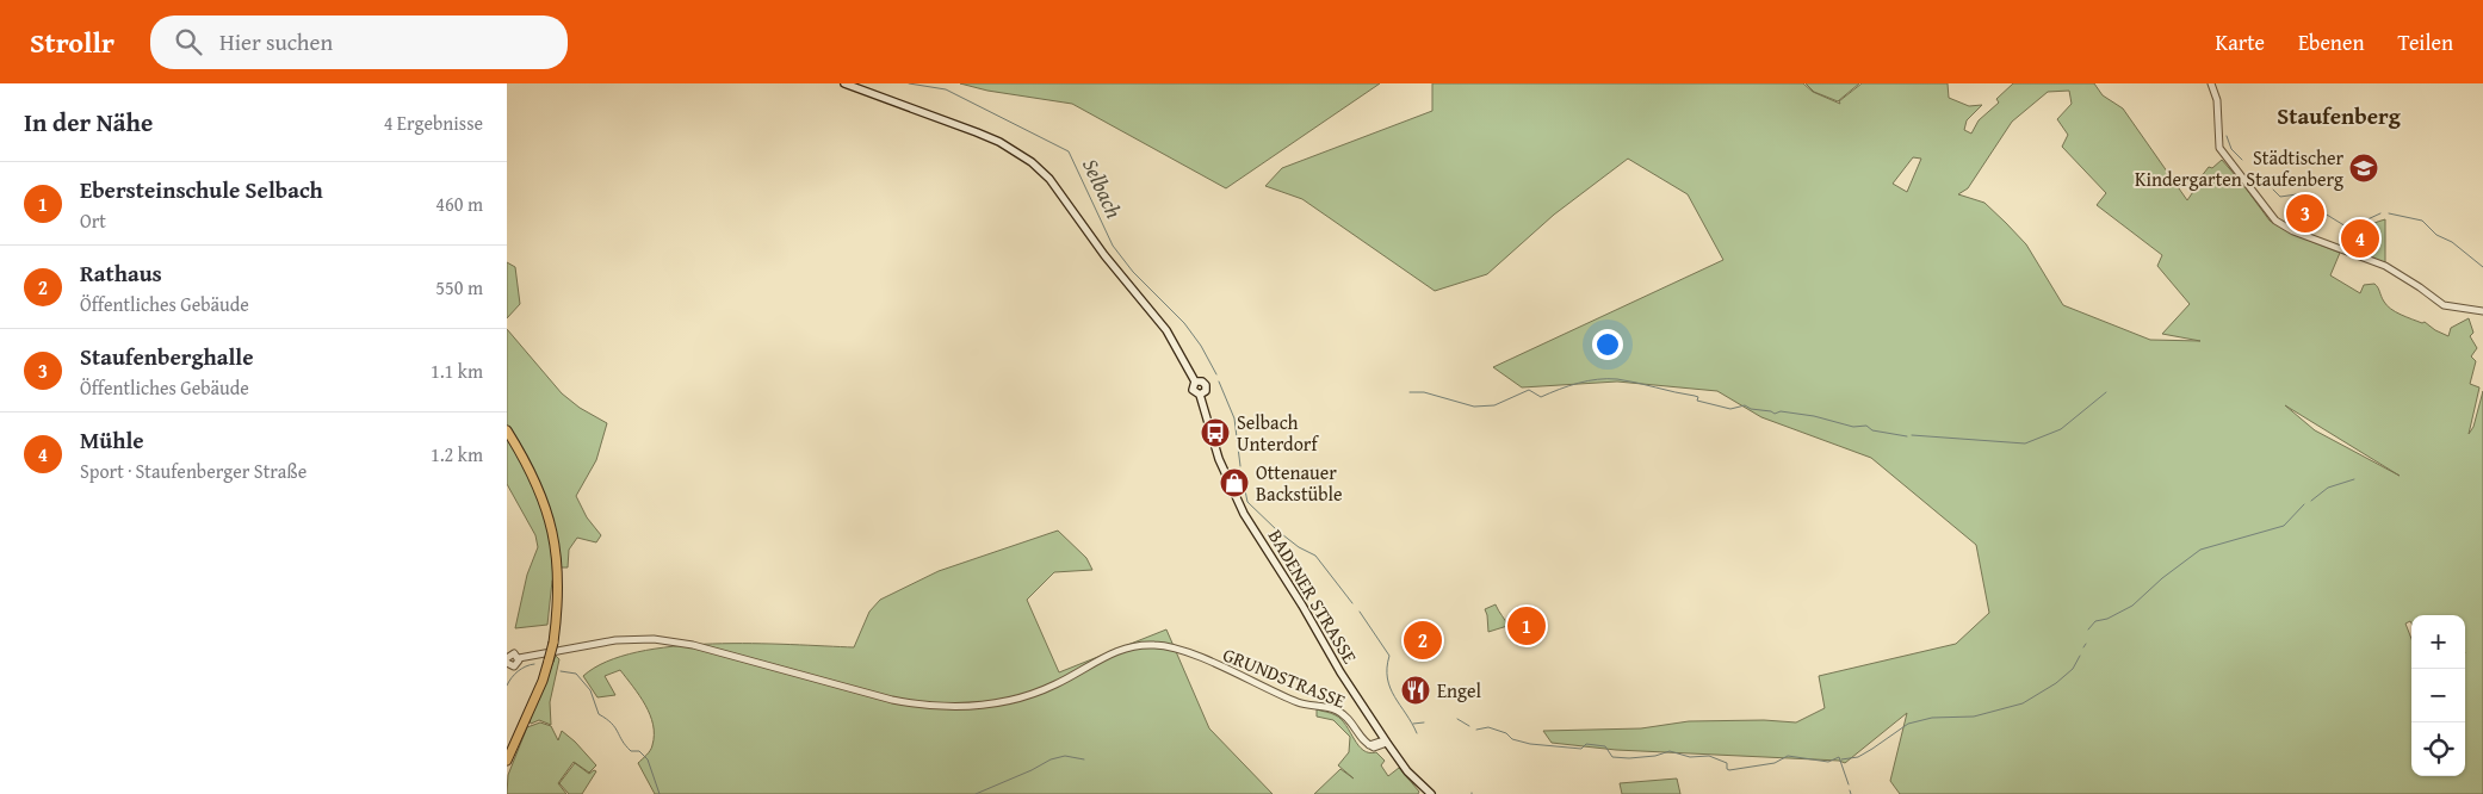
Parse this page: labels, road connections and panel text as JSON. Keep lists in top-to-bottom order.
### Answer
{
  "streets": {
    "main road": ["BADENER STRASSE"],
    "street": ["GRUNDSTRASSE"]
  },
  "crossings": [
    ["BADENER STRASSE", "GRUNDSTRASSE"]
  ],
  "districts": ["Staufenberg"],
  "water": ["Selbach"],
  "places": {
    "school or university": ["Städtischer Kindergarten Staufenberg"],
    "bus stop": ["Selbach Unterdorf"],
    "shop": ["Ottenauer Backstüble"],
    "restaurant": ["Engel"]
  },
  "page": {
    "header": "Strollr",
    "search": "Hier suchen",
    "nav": ["Karte", "Ebenen", "Teilen"],
    "heading": ["In der Nähe", "4 Ergebnisse"],
    "list": [
      {
        "mark": "1",
        "name": "Ebersteinschule Selbach",
        "note": "Ort",
        "value": "460 m"
      },
      {
        "mark": "2",
        "name": "Rathaus",
        "note": "Öffentliches Gebäude",
        "value": "550 m"
      },
      {
        "mark": "3",
        "name": "Staufenberghalle",
        "note": "Öffentliches Gebäude",
        "value": "1.1 km"
      },
      {
        "mark": "4",
        "name": "Mühle",
        "note": "Sport · Staufenberger Straße",
        "value": "1.2 km"
      }
    ],
    "pins": [
      "3",
      "4",
      "1",
      "2"
    ],
    "map_buttons": ["+", "−"]
  }
}
